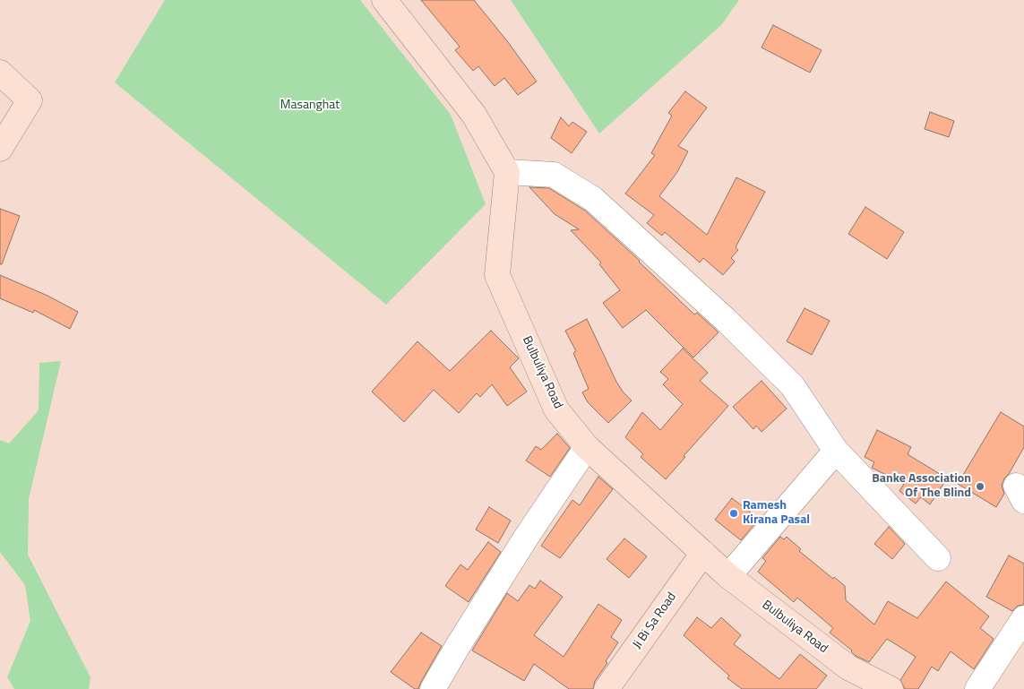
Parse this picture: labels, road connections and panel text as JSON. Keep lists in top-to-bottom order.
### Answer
{
  "streets": {
    "main road": ["Bulbuliya Road", "Ji Bi Sa Road"]
  },
  "crossings": [
    ["Bulbuliya Road", "Ji Bi Sa Road"]
  ],
  "parks": ["Masanghat"],
  "places": ["Banke Association Of The Blind", "Ramesh Kirana Pasal"]
}
